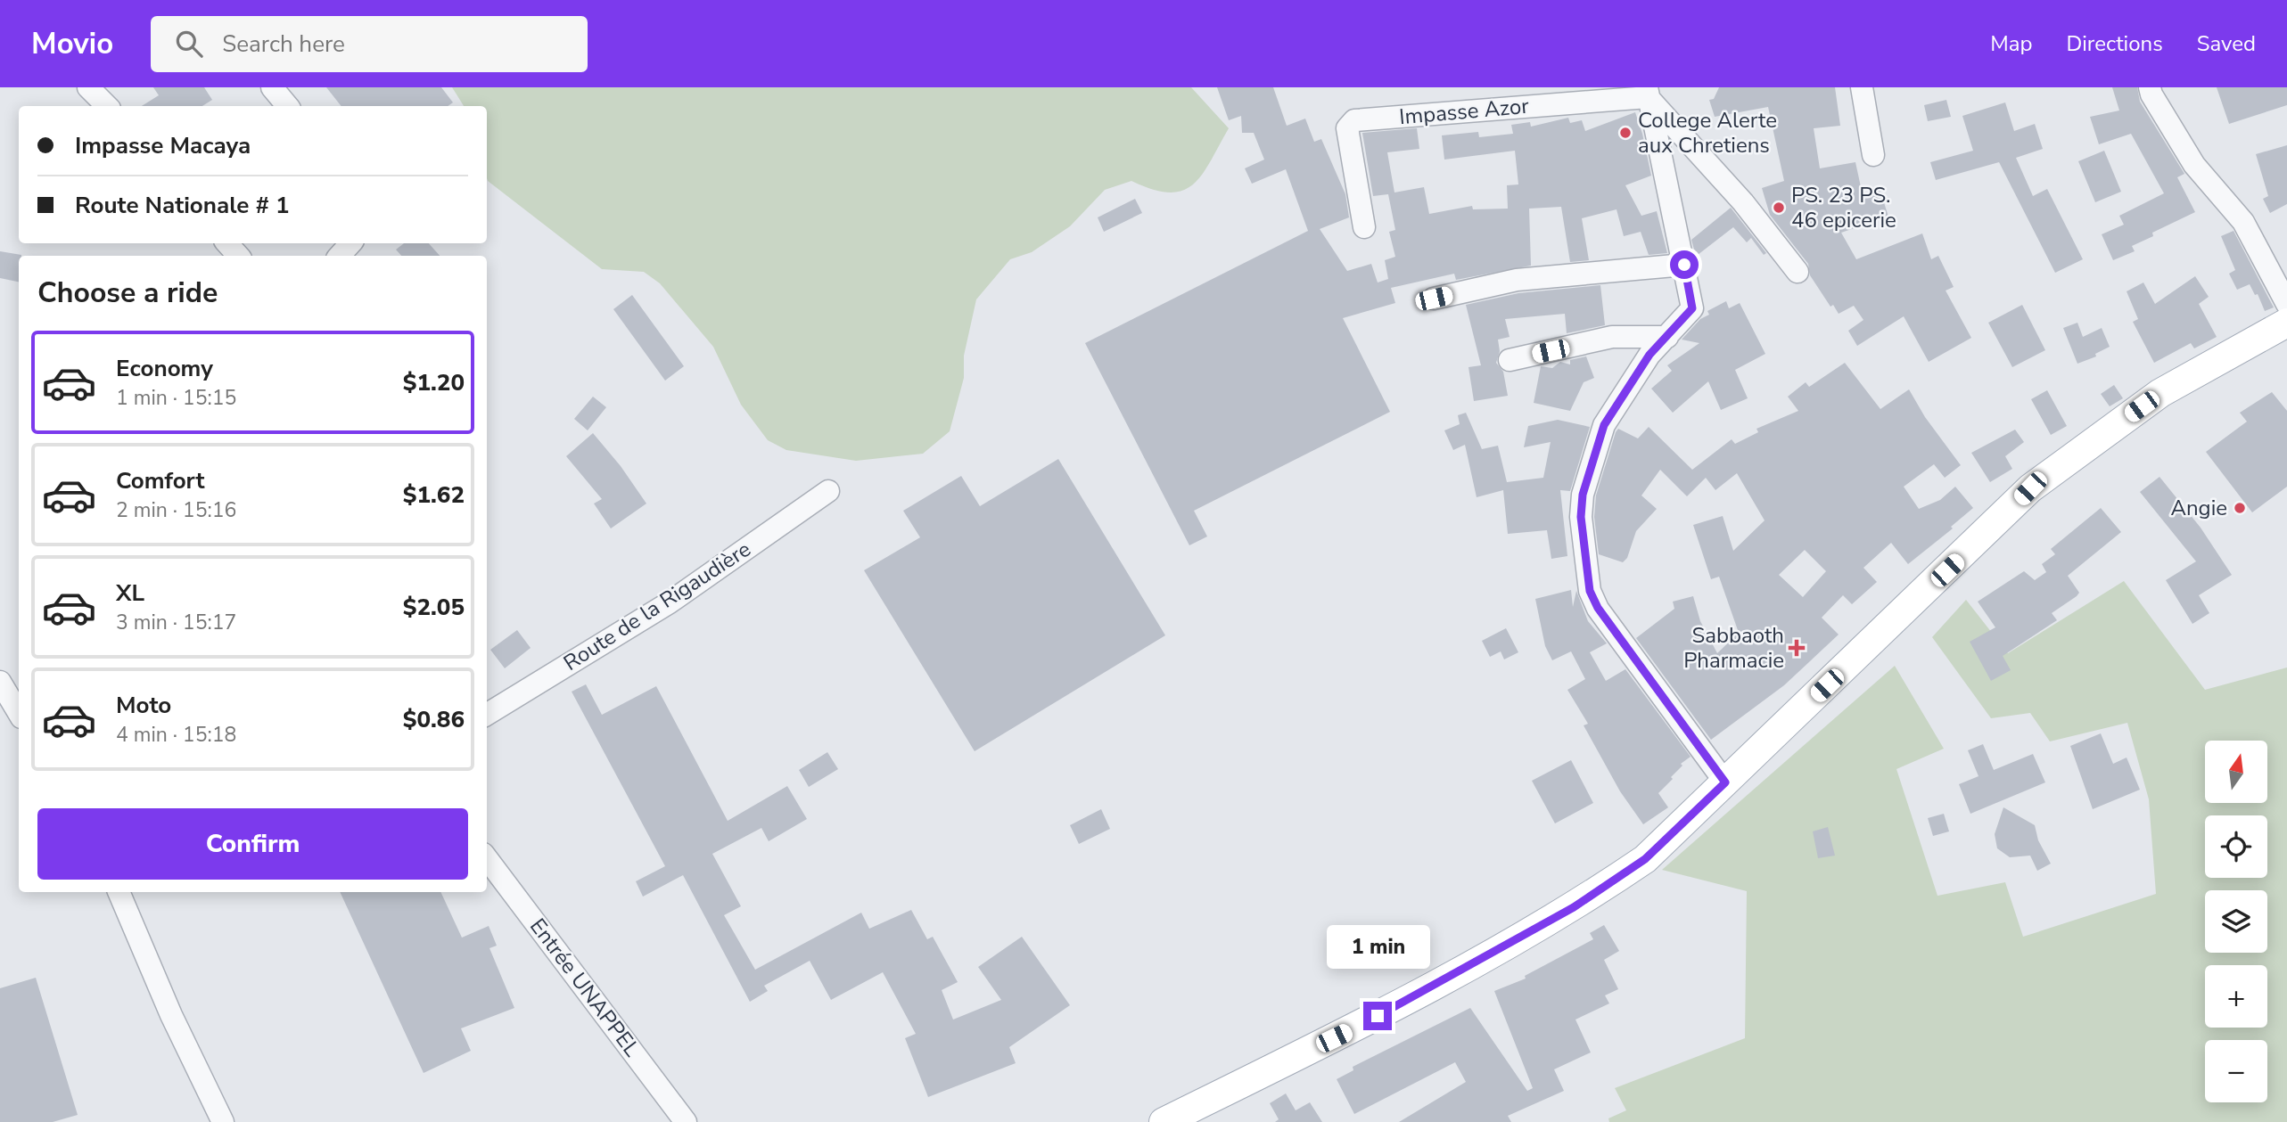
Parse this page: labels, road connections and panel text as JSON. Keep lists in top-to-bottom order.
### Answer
{
  "streets": {
    "street": ["Impasse Azor", "Route de la Rigaudière", "Entrée UNAPPEL"]
  },
  "places": {
    "other": ["College Alerte aux Chretiens", "PS. 23 PS. 46 epicerie", "Angie"],
    "health": ["Sabbaoth Pharmacie"]
  },
  "north": "top",
  "page": {
    "header": "Movio",
    "search": "Search here",
    "nav": ["Map", "Directions", "Saved"],
    "banner": ["Impasse Macaya", "Route Nationale # 1"],
    "heading": "Choose a ride",
    "list": [
      {
        "name": "Economy",
        "note": "1 min · 15:15",
        "value": "$1.20"
      },
      {
        "name": "Comfort",
        "note": "2 min · 15:16",
        "value": "$1.62"
      },
      {
        "name": "XL",
        "note": "3 min · 15:17",
        "value": "$2.05"
      },
      {
        "name": "Moto",
        "note": "4 min · 15:18",
        "value": "$0.86"
      }
    ],
    "map_buttons": ["+", "−"],
    "buttons": "Confirm",
    "bubble": "1 min"
  }
}
